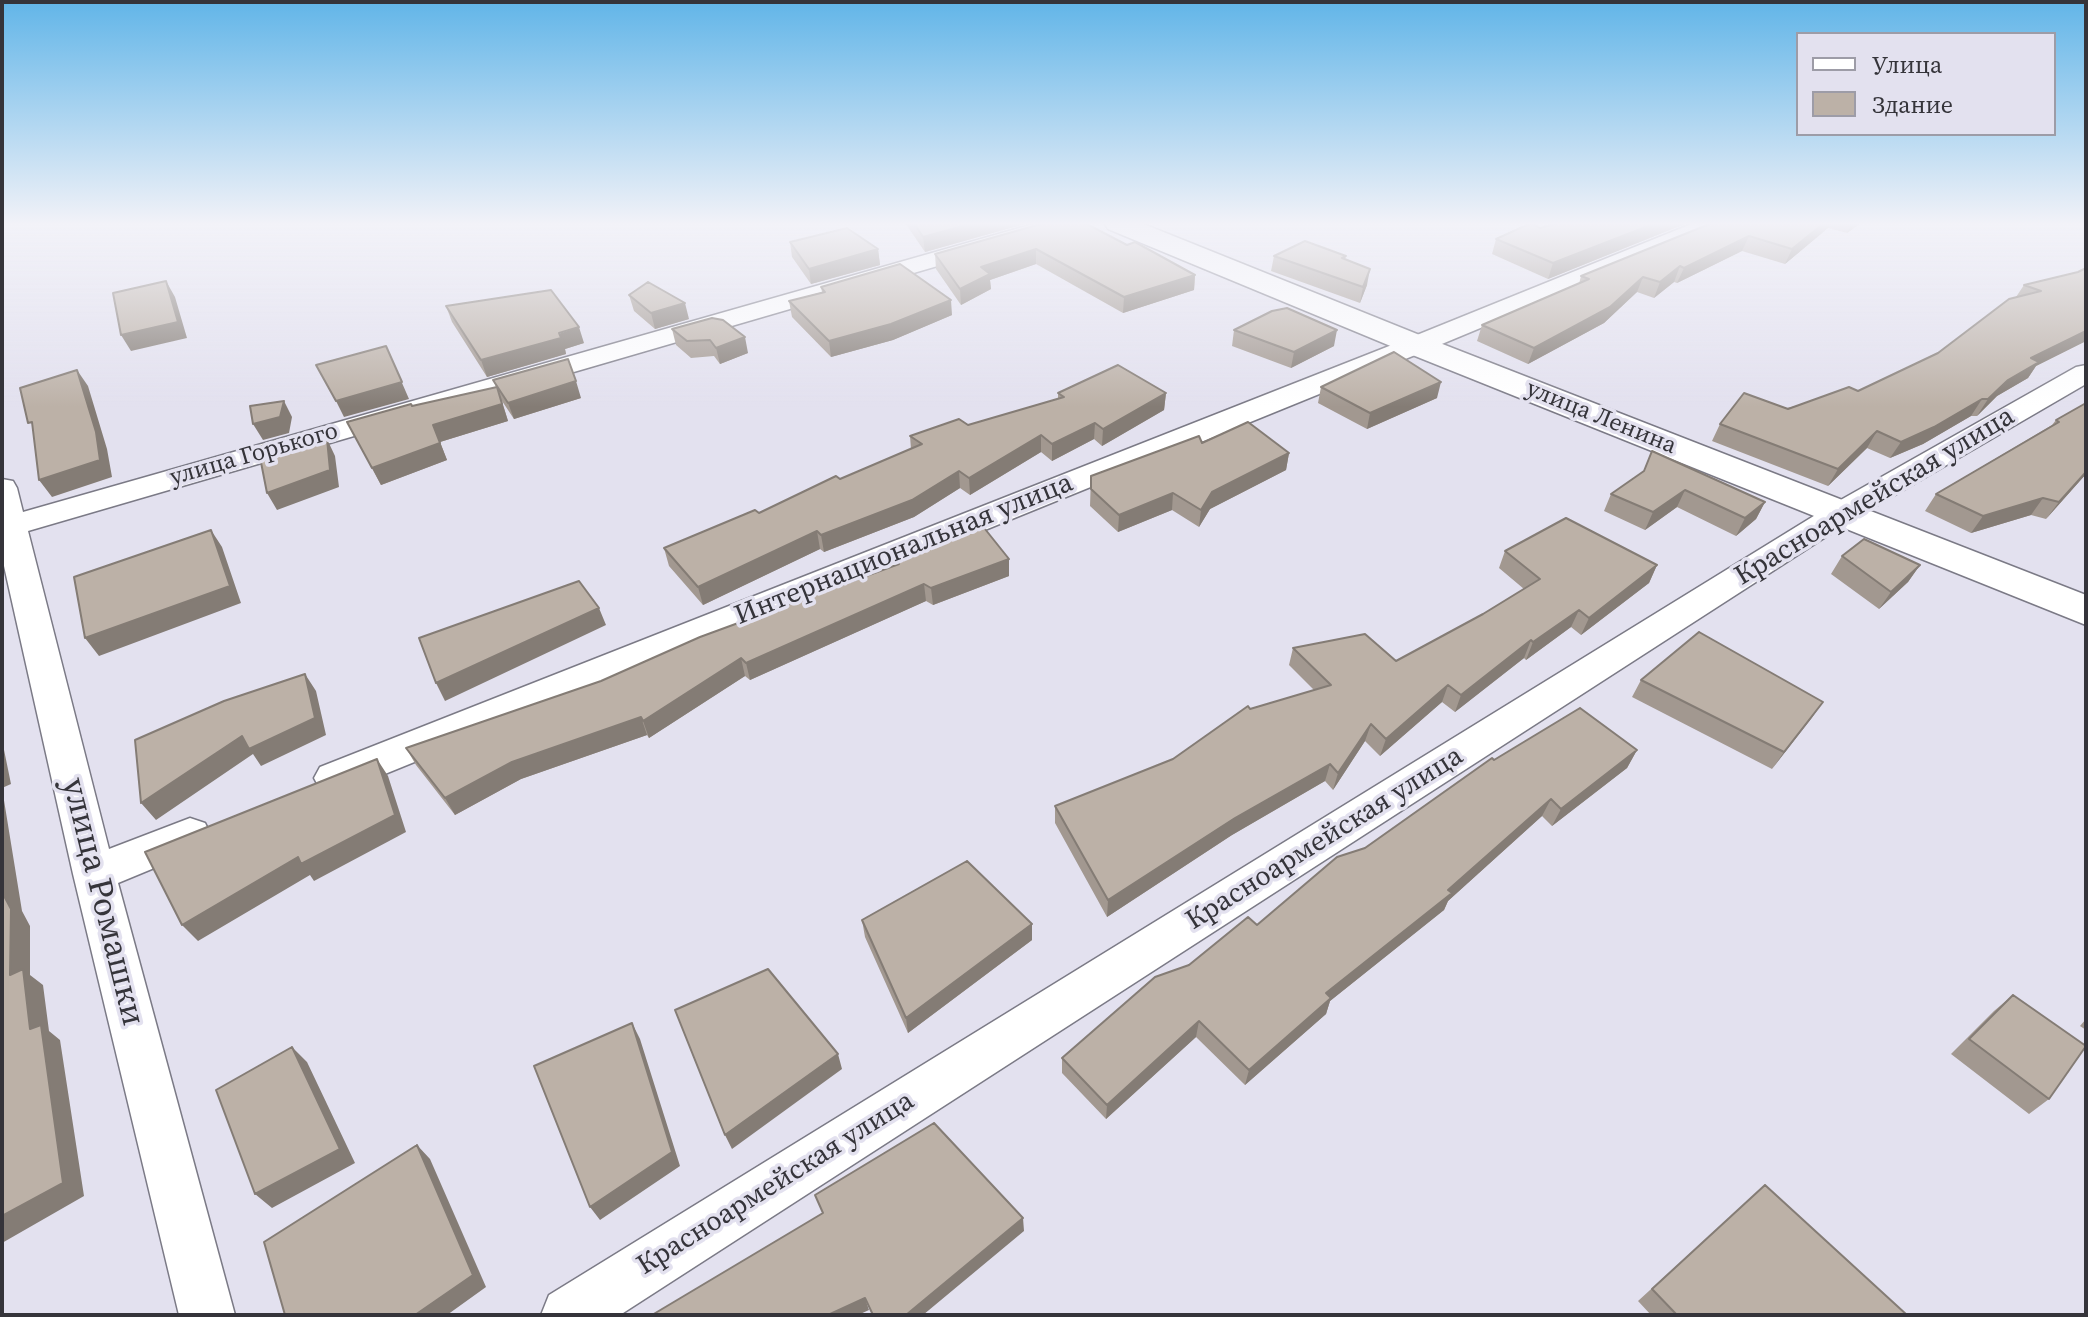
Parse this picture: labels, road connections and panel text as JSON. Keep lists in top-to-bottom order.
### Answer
{
  "streets": {
    "street": [
      "улица Ленина",
      "улица Горького",
      "Красноармейская улица",
      "Интернациональная улица",
      "улица Ромашки"
    ]
  },
  "crossings": [
    ["улица Ленина", "Красноармейская улица"],
    ["улица Ленина", "Интернациональная улица"],
    ["улица Горького", "улица Ромашки"]
  ],
  "legend": ["Улица", "Здание"]
}
